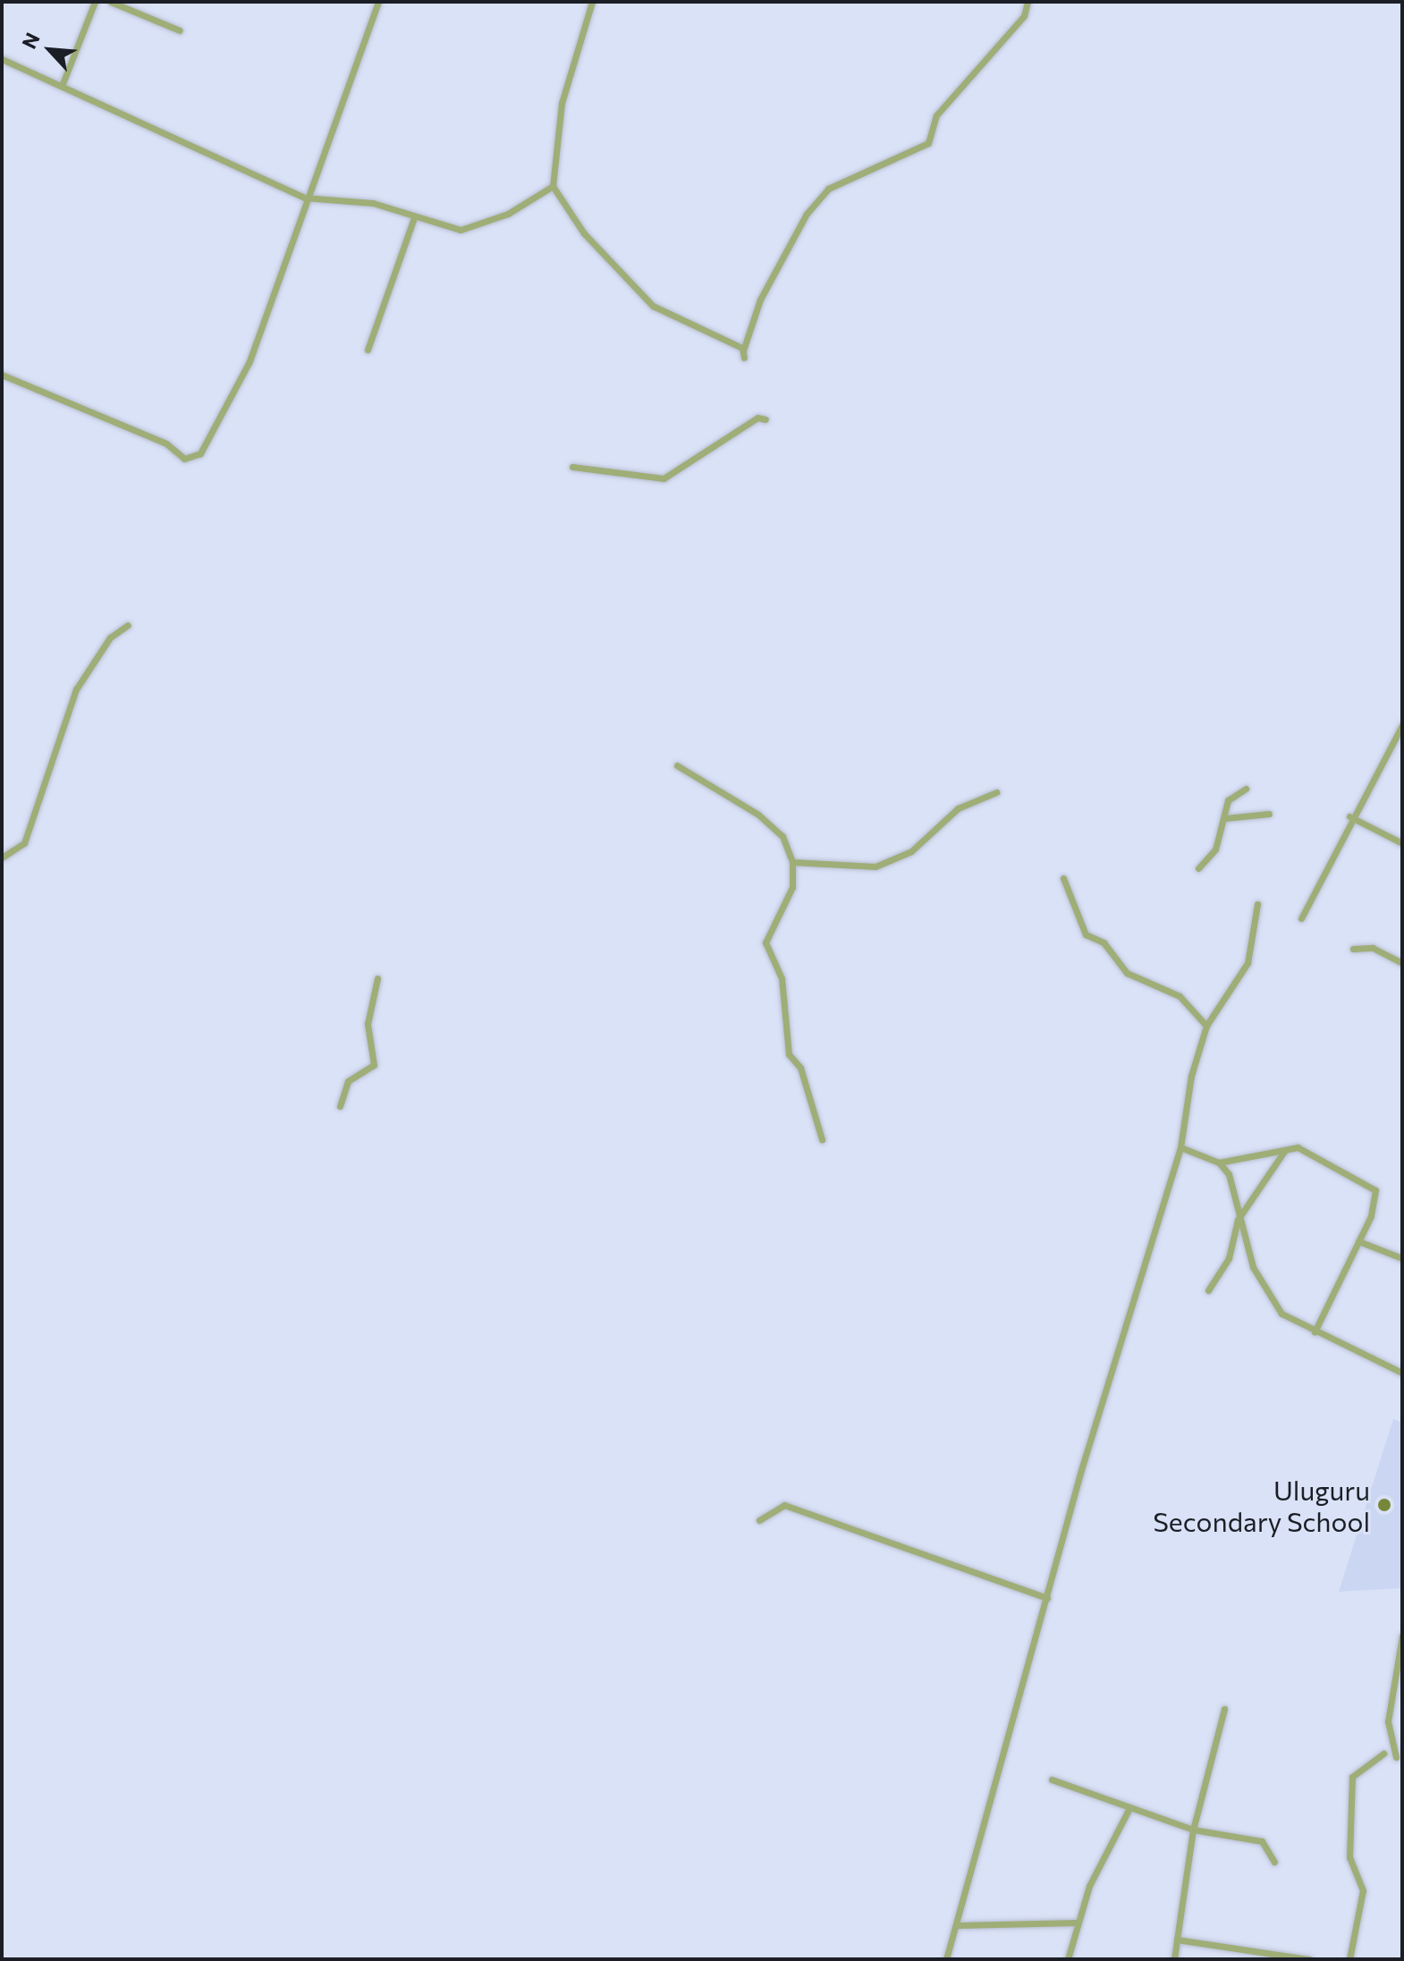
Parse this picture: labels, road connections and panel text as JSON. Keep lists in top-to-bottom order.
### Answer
{
  "places": ["Uluguru Secondary School"],
  "north": "top left"
}
